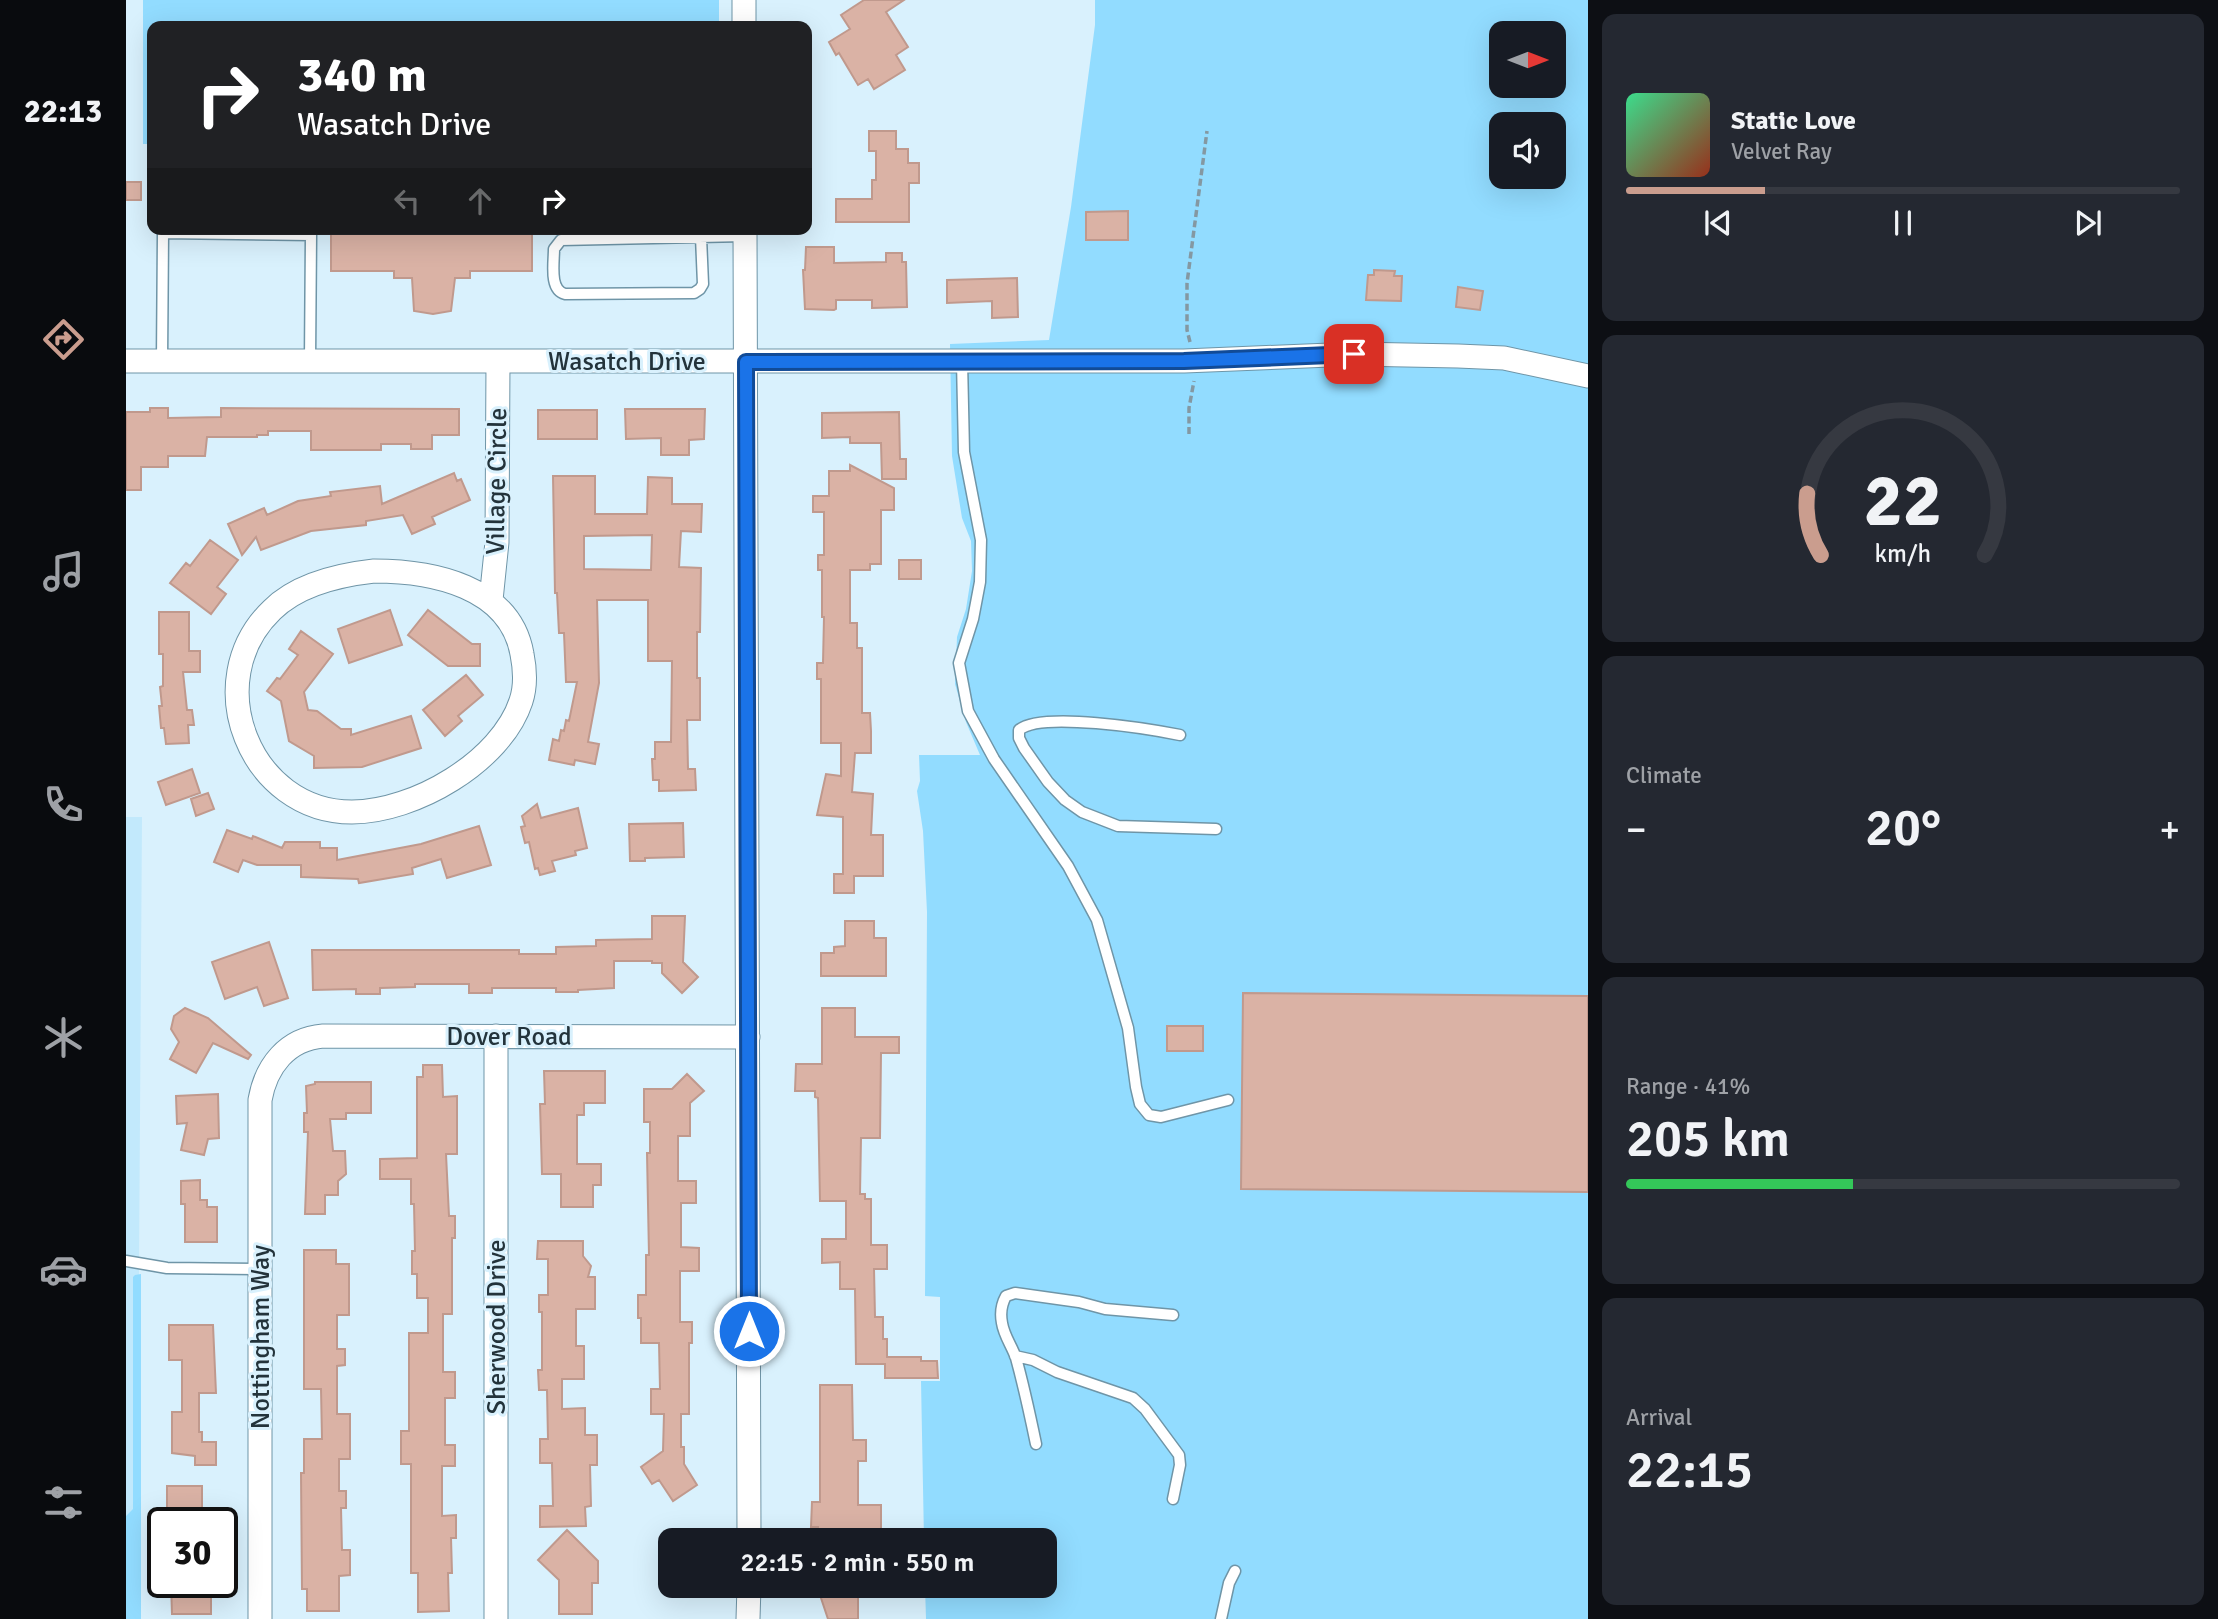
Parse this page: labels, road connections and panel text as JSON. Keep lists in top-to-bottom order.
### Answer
{
  "streets": {
    "street": [
      "Wasatch Drive",
      "Village Circle",
      "Dover Road",
      "Sherwood Drive",
      "Nottingham Way"
    ]
  },
  "crossings": [
    ["Wasatch Drive", "Village Circle"],
    ["Dover Road", "Sherwood Drive"],
    ["Dover Road", "Nottingham Way"]
  ],
  "north": "right",
  "page": {
    "tabs": "22:13",
    "turn": ["340 m", "Wasatch Drive"],
    "song": ["Static Love", "Velvet Ray"],
    "tile": [
      "Climate",
      ["Range · 41%", "205 km"],
      ["Arrival", "22:15"]
    ],
    "heat": ["−", "20°", "+"],
    "limit": "30",
    "trip": "22:15 · 2 min · 550 m",
    "gauge": ["22", "km/h"]
  }
}
